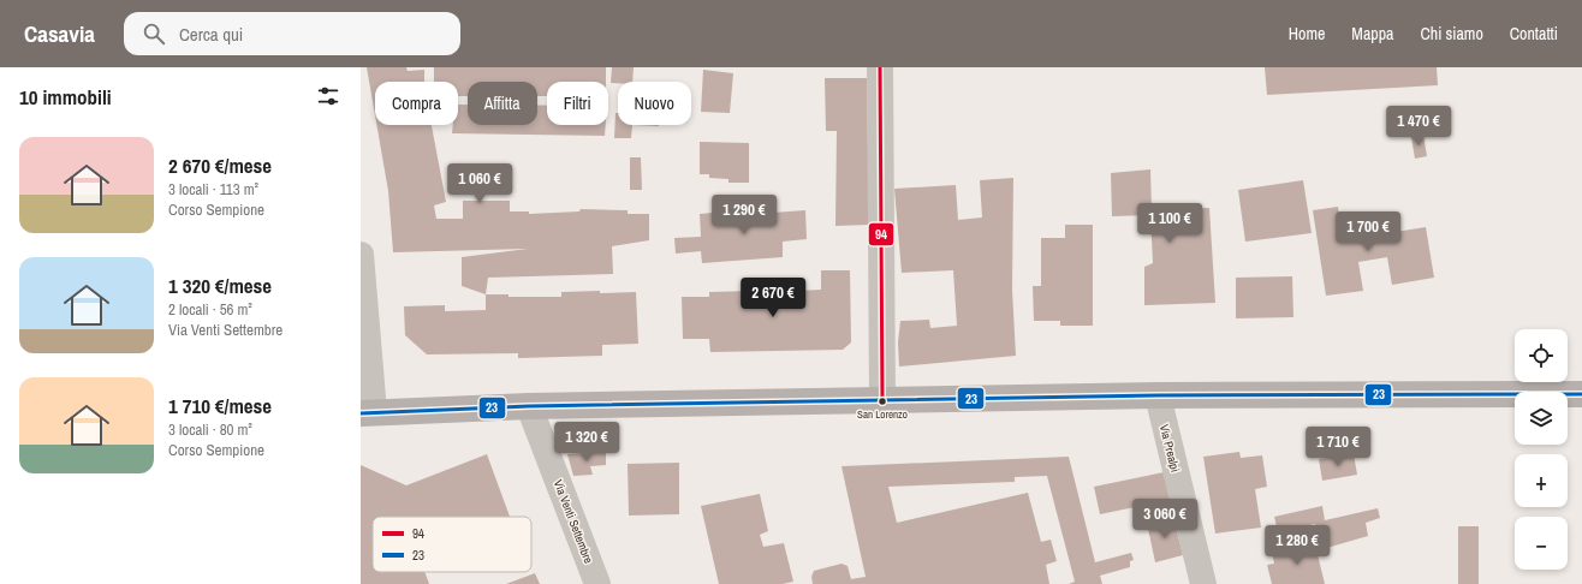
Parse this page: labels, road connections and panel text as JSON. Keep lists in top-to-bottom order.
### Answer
{
  "streets": {
    "street": ["Via Prealpi", "Via Venti Settembre"]
  },
  "places": ["San Lorenzo"],
  "lines": ["transit line 94", "transit line 23"],
  "legend": ["94", "23"],
  "page": {
    "header": "Casavia",
    "search": "Cerca qui",
    "nav": [
      "Home",
      "Mappa",
      "Chi siamo",
      "Contatti"
    ],
    "heading": "10 immobili",
    "chip": [
      "Compra",
      "Affitta",
      "Filtri",
      "Nuovo"
    ],
    "price": [
      "1 470 €",
      "1 060 €",
      "1 290 €",
      "1 100 €",
      "1 700 €",
      "2 670 €",
      "1 320 €",
      "1 710 €",
      "3 060 €",
      "1 280 €"
    ],
    "list": [
      {
        "name": "2 670 €/mese",
        "note": "3 locali · 113 m² · Corso Sempione"
      },
      {
        "name": "1 320 €/mese",
        "note": "2 locali · 56 m² · Via Venti Settembre"
      },
      {
        "name": "1 710 €/mese",
        "note": "3 locali · 80 m² · Corso Sempione"
      }
    ],
    "map_buttons": ["+", "−"]
  }
}
